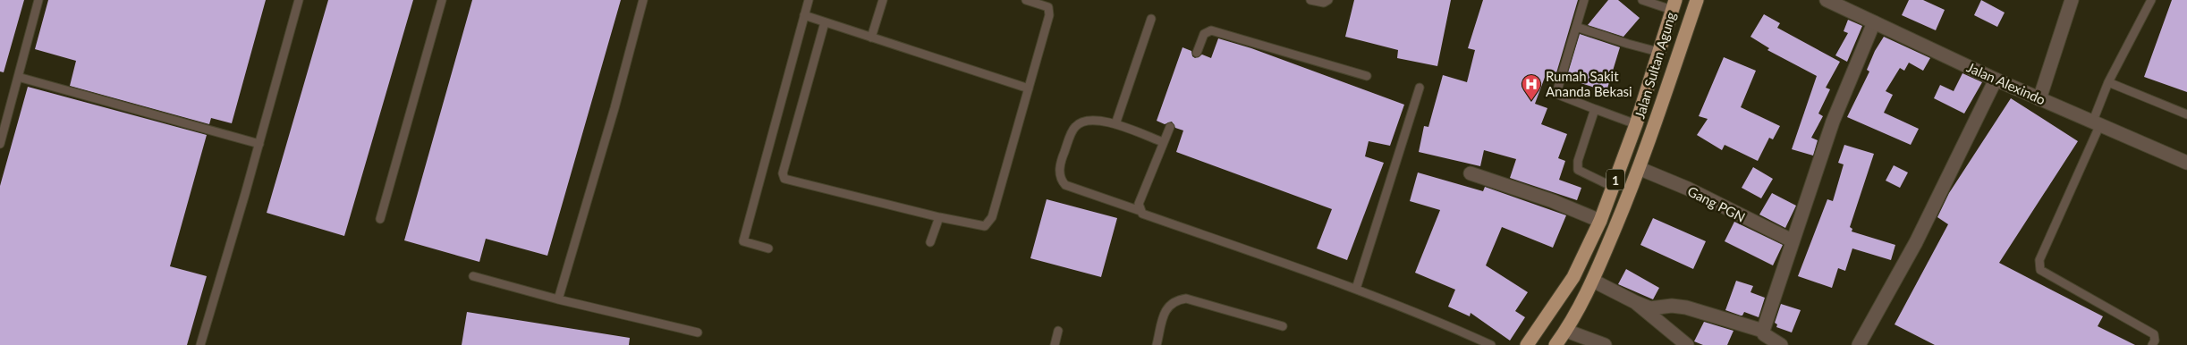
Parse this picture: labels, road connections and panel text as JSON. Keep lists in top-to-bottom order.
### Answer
{
  "streets": {
    "highway": ["Jalan Sultan Agung", "1"],
    "street": ["Jalan Alexindo", "Gang PGN"]
  },
  "crossings": [
    ["Jalan Sultan Agung", "Gang PGN"]
  ],
  "places": {
    "hospital": ["Rumah Sakit Ananda Bekasi"]
  }
}
